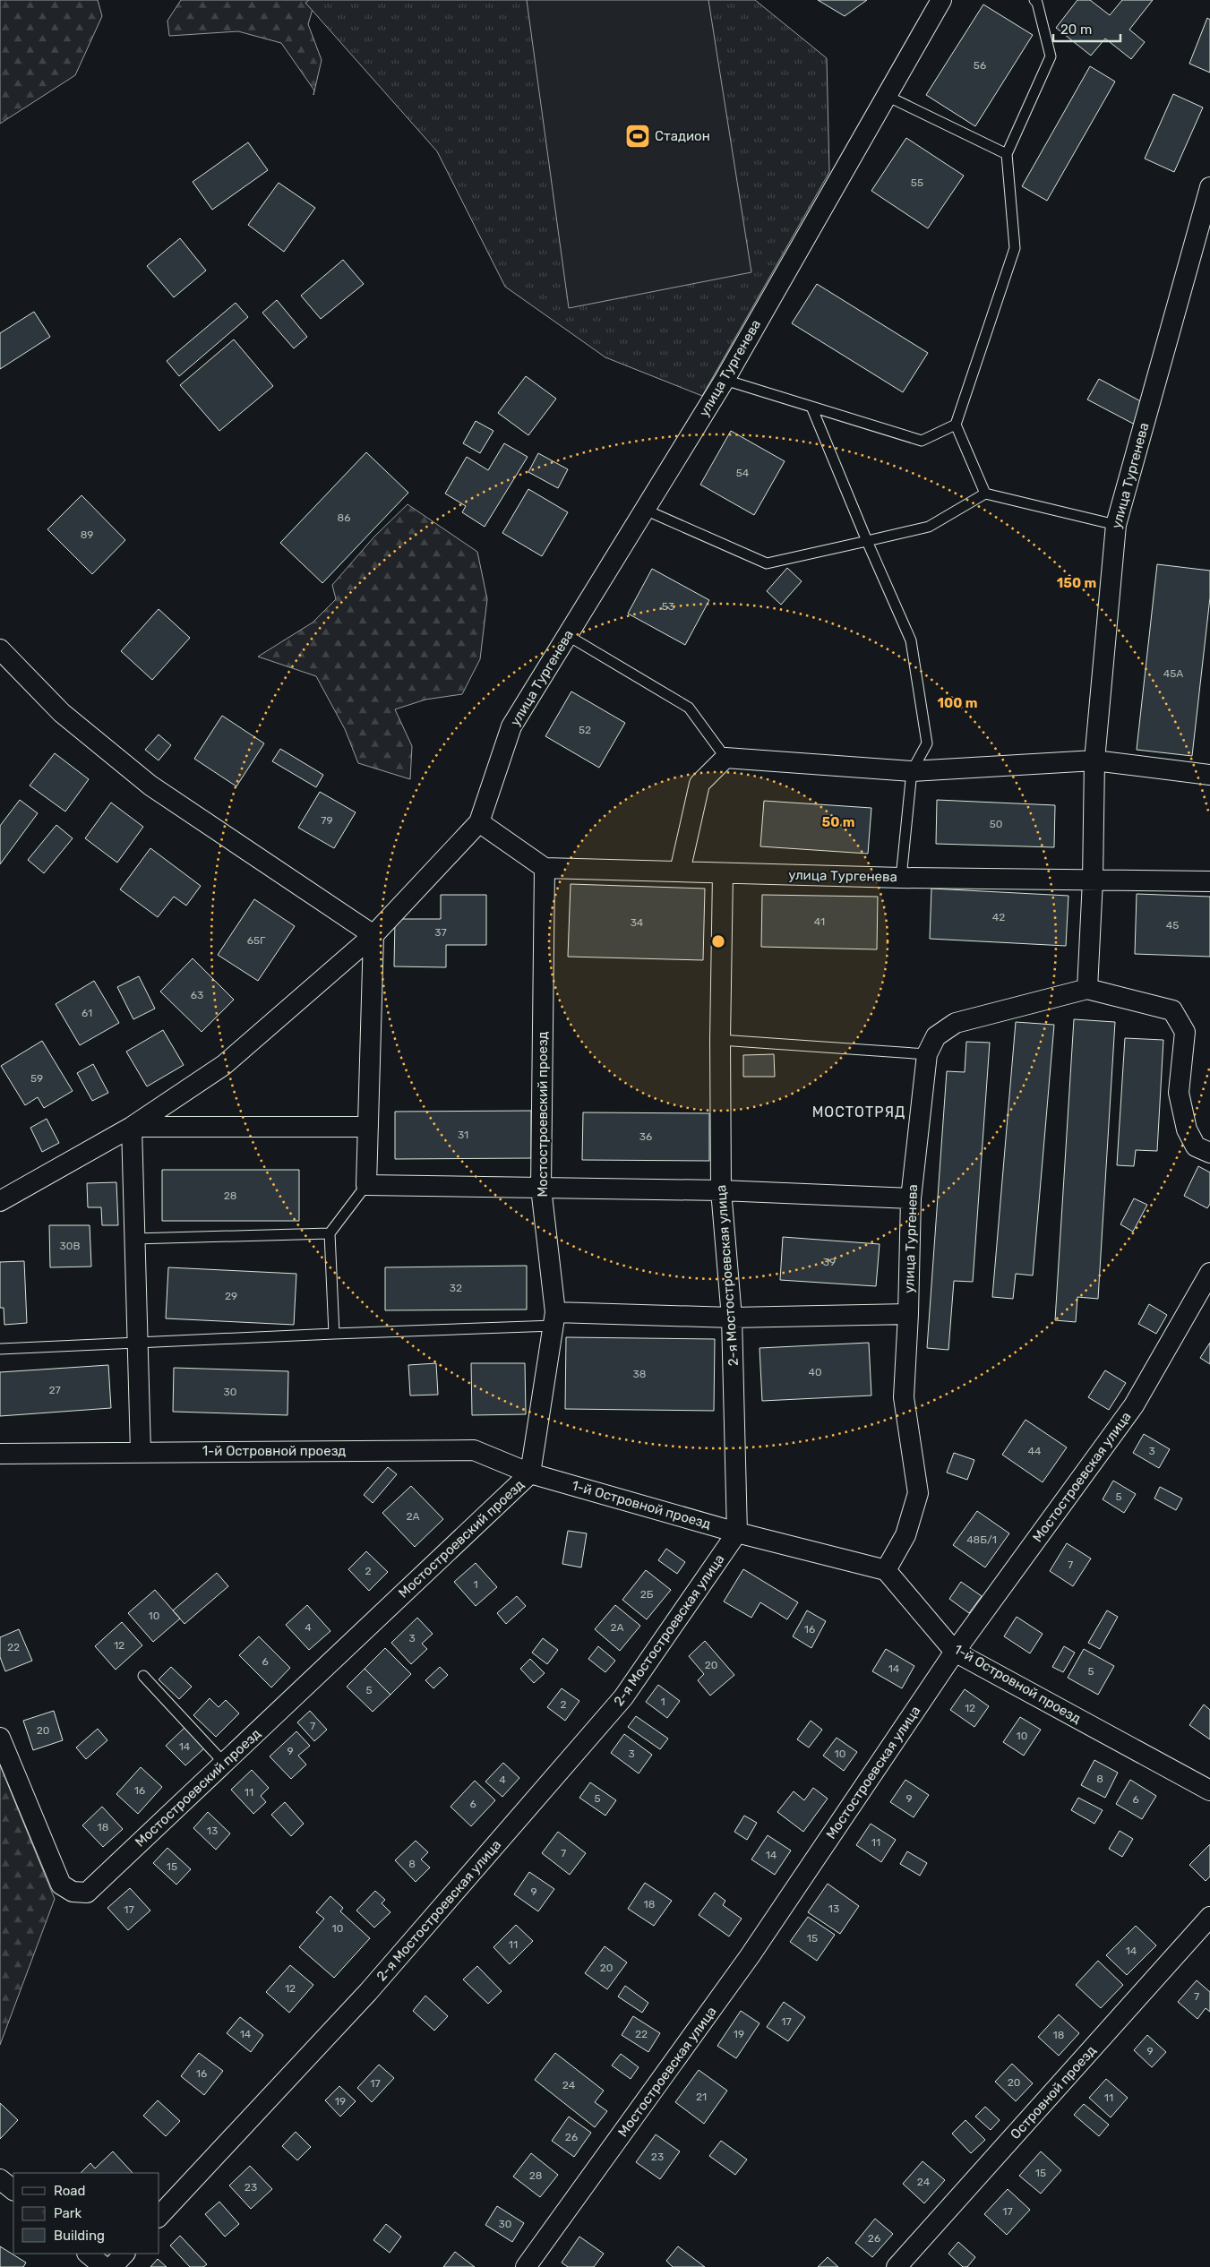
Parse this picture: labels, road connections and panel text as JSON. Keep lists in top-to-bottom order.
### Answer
{
  "streets": {
    "street": [
      "улица Тургенева",
      "Мостостроевский проезд",
      "2-я Мостостроевская улица",
      "1-й Островной проезд",
      "Мостостроевская улица",
      "Островной проезд"
    ]
  },
  "crossings": [
    ["улица Тургенева", "Мостостроевский проезд"],
    ["улица Тургенева", "2-я Мостостроевская улица"],
    ["улица Тургенева", "1-й Островной проезд"],
    ["Мостостроевский проезд", "1-й Островной проезд"],
    ["2-я Мостостроевская улица", "1-й Островной проезд"],
    ["1-й Островной проезд", "Мостостроевская улица"]
  ],
  "districts": ["МОСТОТРЯД"],
  "places": {
    "sports": ["Стадион"]
  },
  "house_numbers": [
    "56",
    "55",
    "54",
    "86",
    "89",
    "53",
    "45А",
    "52",
    "79",
    "50",
    "42",
    "41",
    "34",
    "45",
    "37",
    "65Г",
    "63",
    "61",
    "59",
    "31",
    "36",
    "28",
    "30В",
    "39",
    "32",
    "29",
    "40",
    "38",
    "27",
    "30",
    "44",
    "3",
    "5",
    "2А",
    "48Б/1",
    "7",
    "2",
    "1",
    "2Б",
    "10",
    "4",
    "2А",
    "16",
    "3",
    "12",
    "22",
    "6",
    "20",
    "14",
    "5",
    "5",
    "1",
    "2",
    "12",
    "7",
    "20",
    "10",
    "14",
    "9",
    "3",
    "10",
    "8",
    "4",
    "16",
    "11",
    "5",
    "9",
    "6",
    "6",
    "18",
    "13",
    "11",
    "7",
    "14",
    "8",
    "15",
    "9",
    "18",
    "13",
    "17",
    "10",
    "15",
    "11",
    "14",
    "20",
    "12",
    "7",
    "17",
    "14",
    "22",
    "19",
    "18",
    "9",
    "16",
    "20",
    "17",
    "24",
    "21",
    "11",
    "19",
    "26",
    "23",
    "15",
    "28",
    "24",
    "23",
    "17",
    "30",
    "26"
  ],
  "legend": ["Road", "Park", "Building"],
  "scale_bar": "20 m",
  "rings": ["150 m", "100 m", "50 m"]
}
